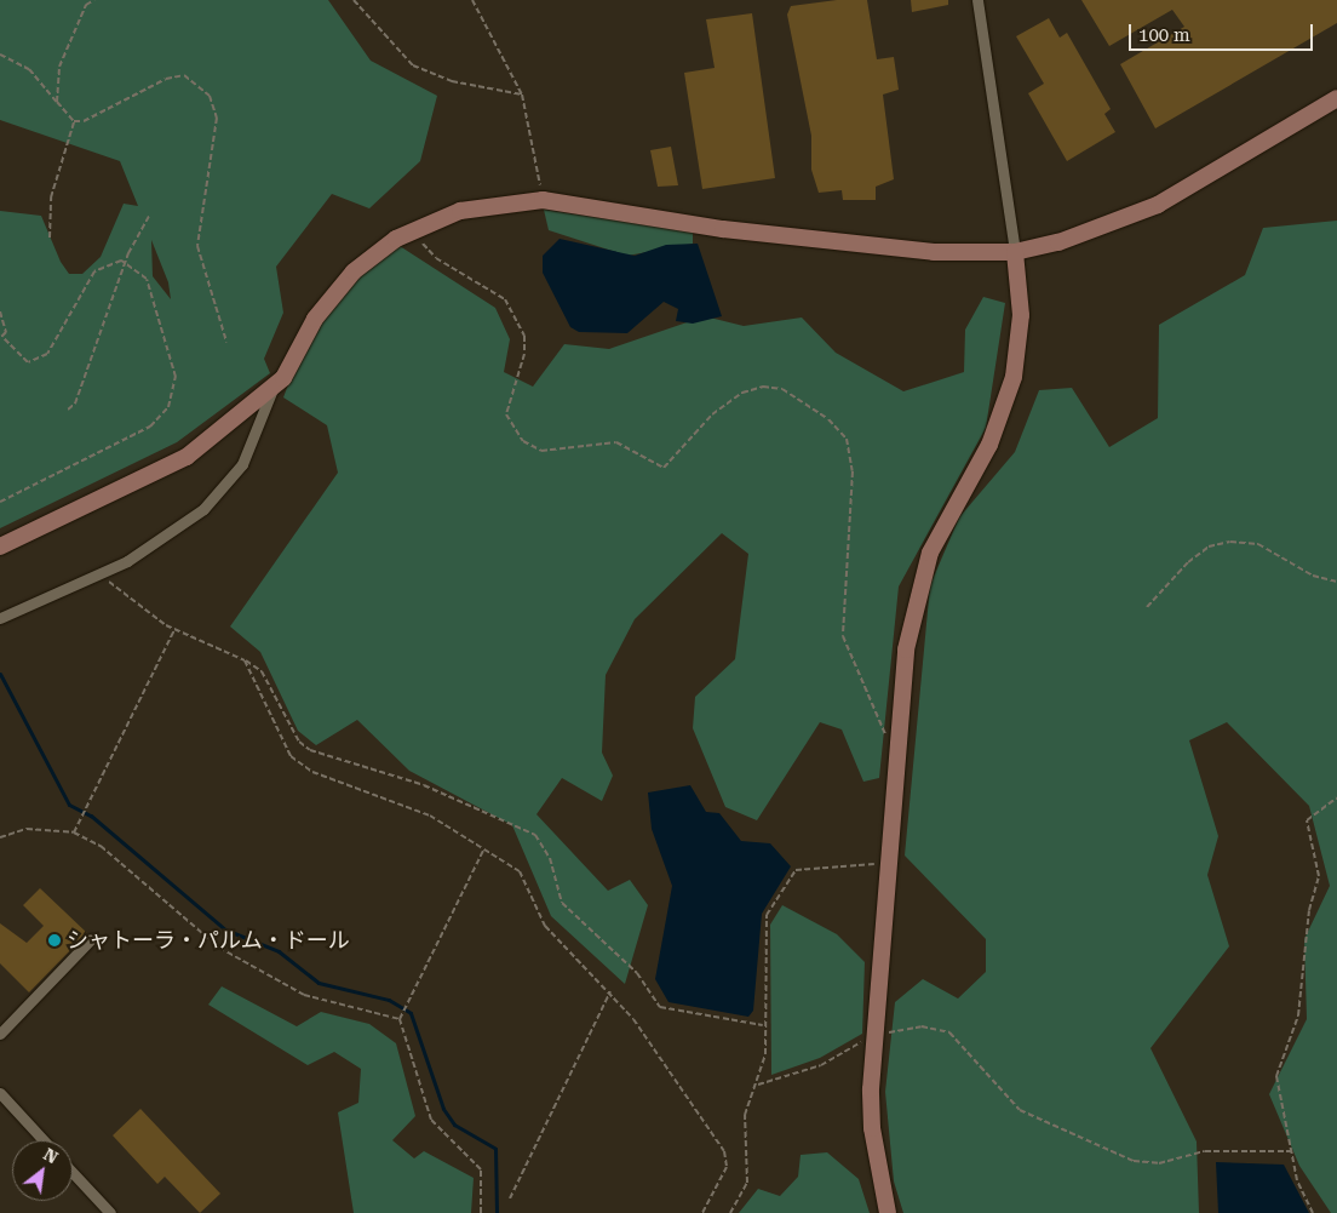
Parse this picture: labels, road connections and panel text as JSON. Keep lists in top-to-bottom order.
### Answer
{
  "places": ["シャトーラ・パルム・ドール"],
  "scale_bar": "100 m",
  "north": "top right"
}
